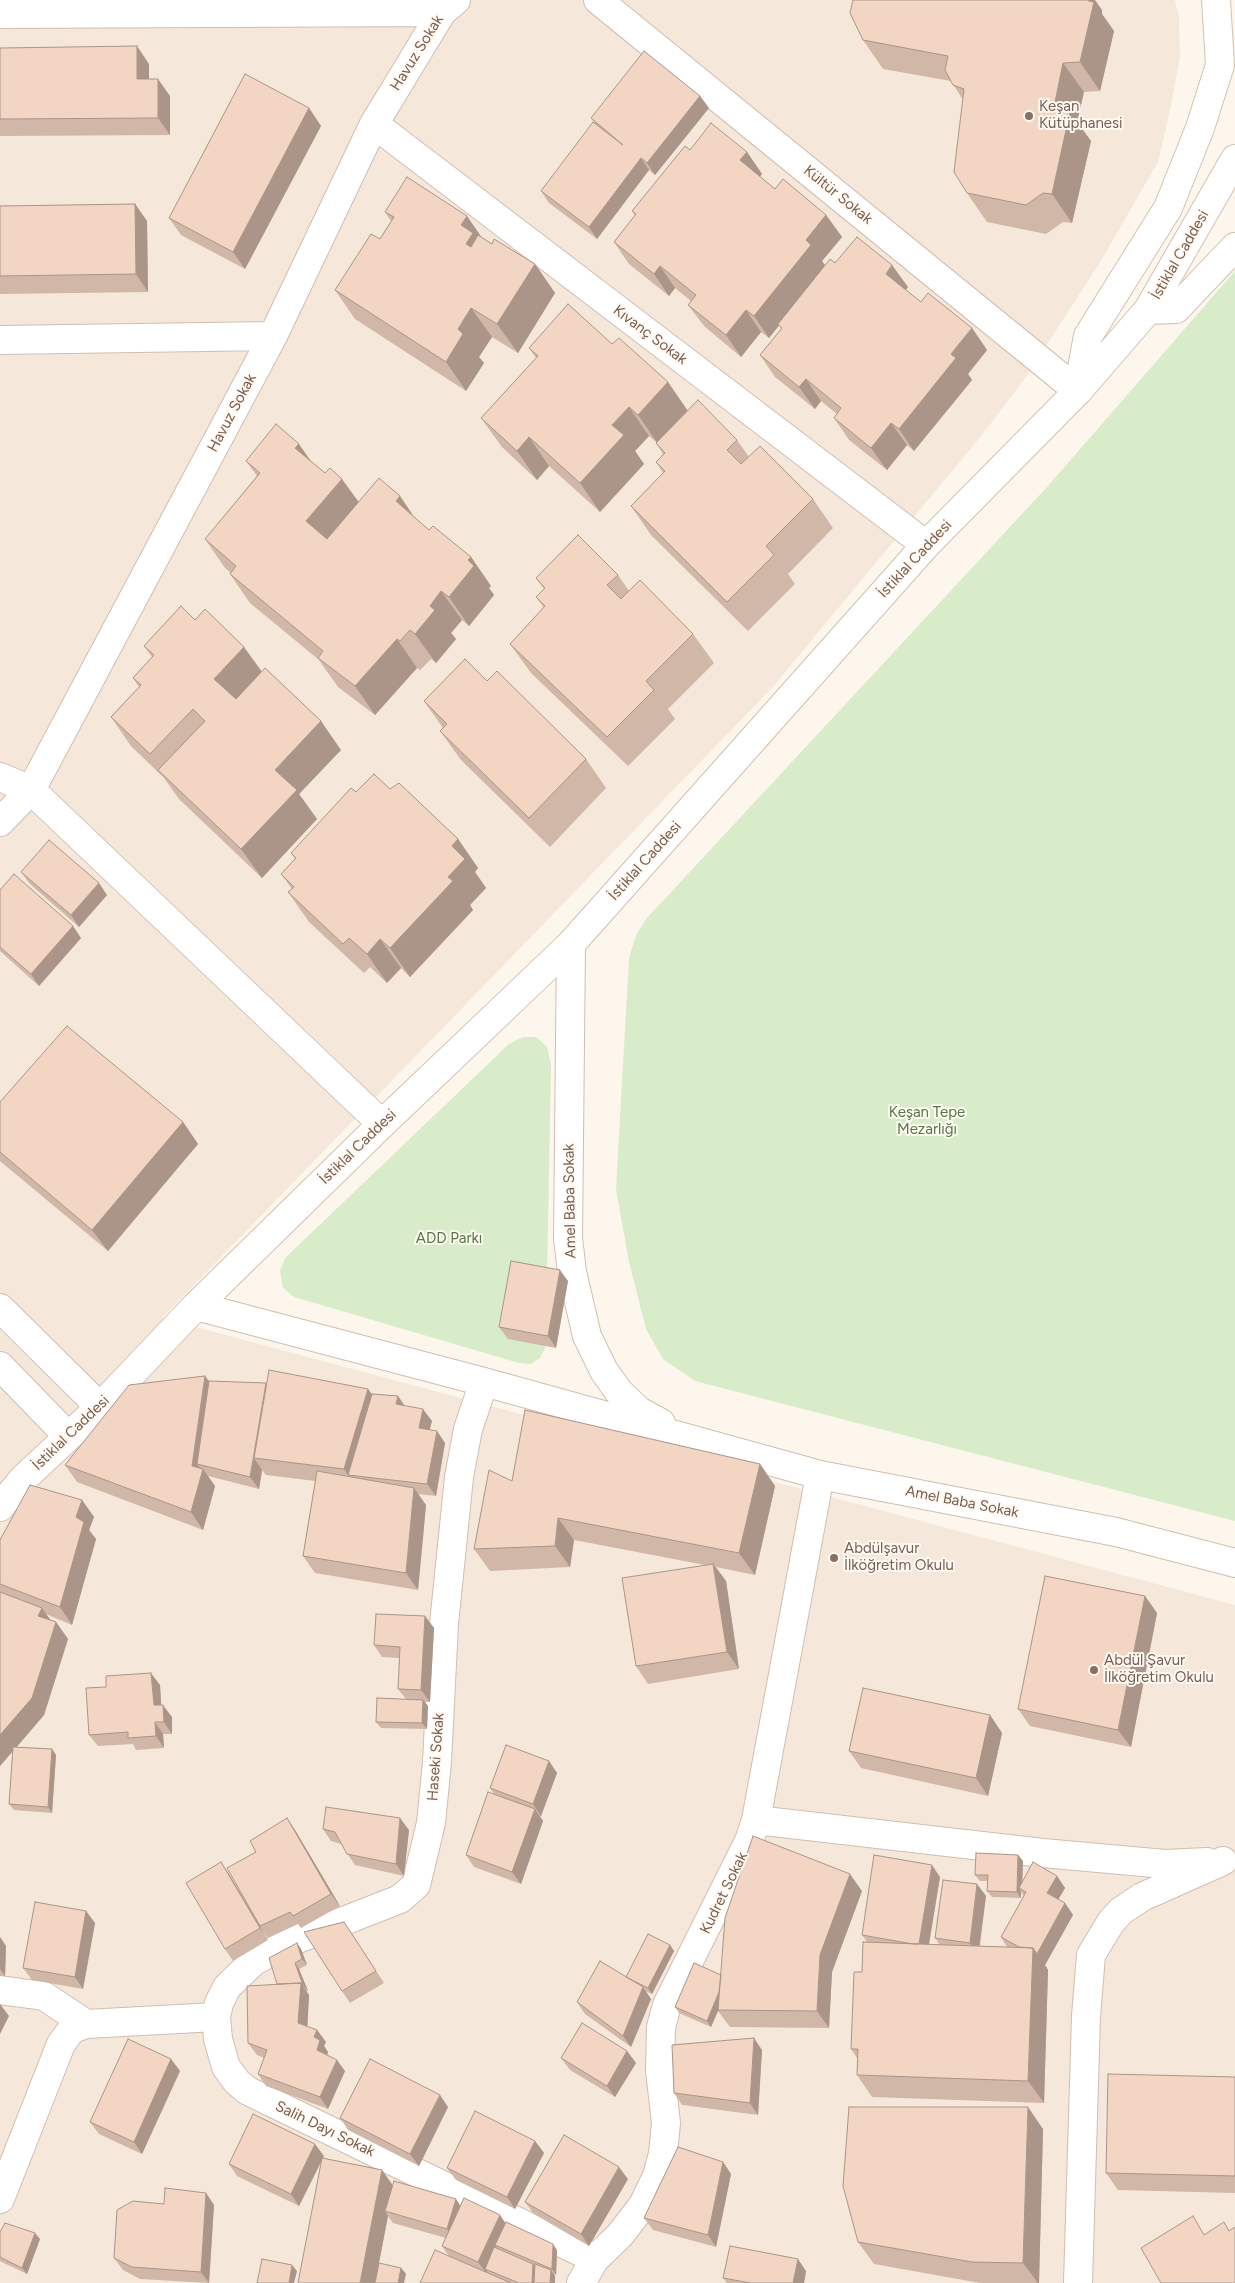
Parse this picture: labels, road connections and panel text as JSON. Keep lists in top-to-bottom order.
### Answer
{
  "streets": {
    "street": [
      "Havuz Sokak",
      "Kültür Sokak",
      "İstiklal Caddesi",
      "Kıvanç Sokak",
      "Amel Baba Sokak",
      "Haseki Sokak",
      "Kudret Sokak",
      "Salih Dayı Sokak"
    ]
  },
  "crossings": [
    ["Havuz Sokak", "Kıvanç Sokak"],
    ["Kültür Sokak", "İstiklal Caddesi"],
    ["İstiklal Caddesi", "Kıvanç Sokak"],
    ["İstiklal Caddesi", "Amel Baba Sokak"],
    ["Amel Baba Sokak", "Haseki Sokak"],
    ["Amel Baba Sokak", "Kudret Sokak"],
    ["Haseki Sokak", "Salih Dayı Sokak"],
    ["Kudret Sokak", "Salih Dayı Sokak"]
  ],
  "parks": ["Keşan Tepe Mezarlığı", "ADD Parkı"],
  "places": ["Keşan Kütüphanesi", "Abdülşavur İlköğretim Okulu", "Abdül Şavur İlköğretim Okulu"]
}
